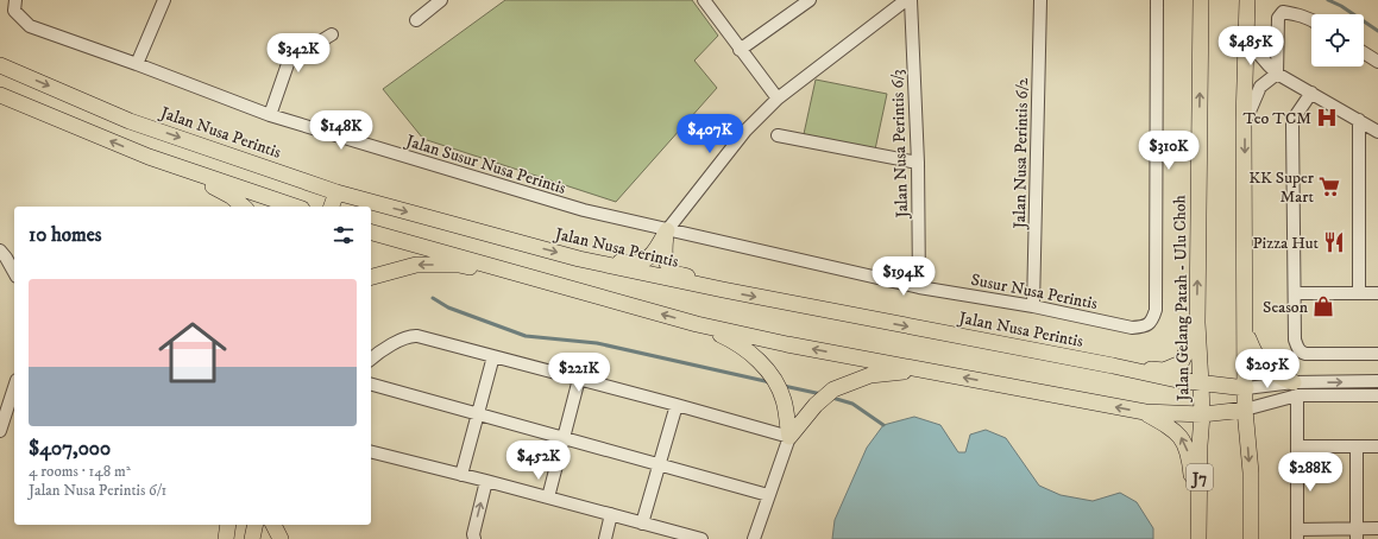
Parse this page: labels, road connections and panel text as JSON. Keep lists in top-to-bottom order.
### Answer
{
  "streets": {
    "main road": ["Jalan Nusa Perintis", "Jalan Gelang Patah - Ulu Choh", "J7"],
    "street": [
      "Jalan Nusa Perintis 6/3",
      "Jalan Nusa Perintis 6/2",
      "Jalan Susur Nusa Perintis",
      "Susur Nusa Perintis"
    ]
  },
  "crossings": [
    ["Jalan Nusa Perintis", "Jalan Gelang Patah - Ulu Choh"],
    ["Jalan Nusa Perintis 6/3", "Susur Nusa Perintis"],
    ["Jalan Nusa Perintis 6/2", "Susur Nusa Perintis"],
    ["Jalan Susur Nusa Perintis", "Susur Nusa Perintis"]
  ],
  "places": {
    "hospital": ["Teo TCM"],
    "supermarket": ["KK Super Mart"],
    "restaurant": ["Pizza Hut"],
    "shop": ["Season"]
  },
  "page": {
    "price": [
      "$485K",
      "$342K",
      "$148K",
      "$407K",
      "$310K",
      "$194K",
      "$205K",
      "$221K",
      "$452K",
      "$288K"
    ],
    "heading": "10 homes",
    "list": [
      {
        "name": "$407,000",
        "note": "4 rooms · 148 m² · Jalan Nusa Perintis 6/1"
      }
    ]
  }
}
